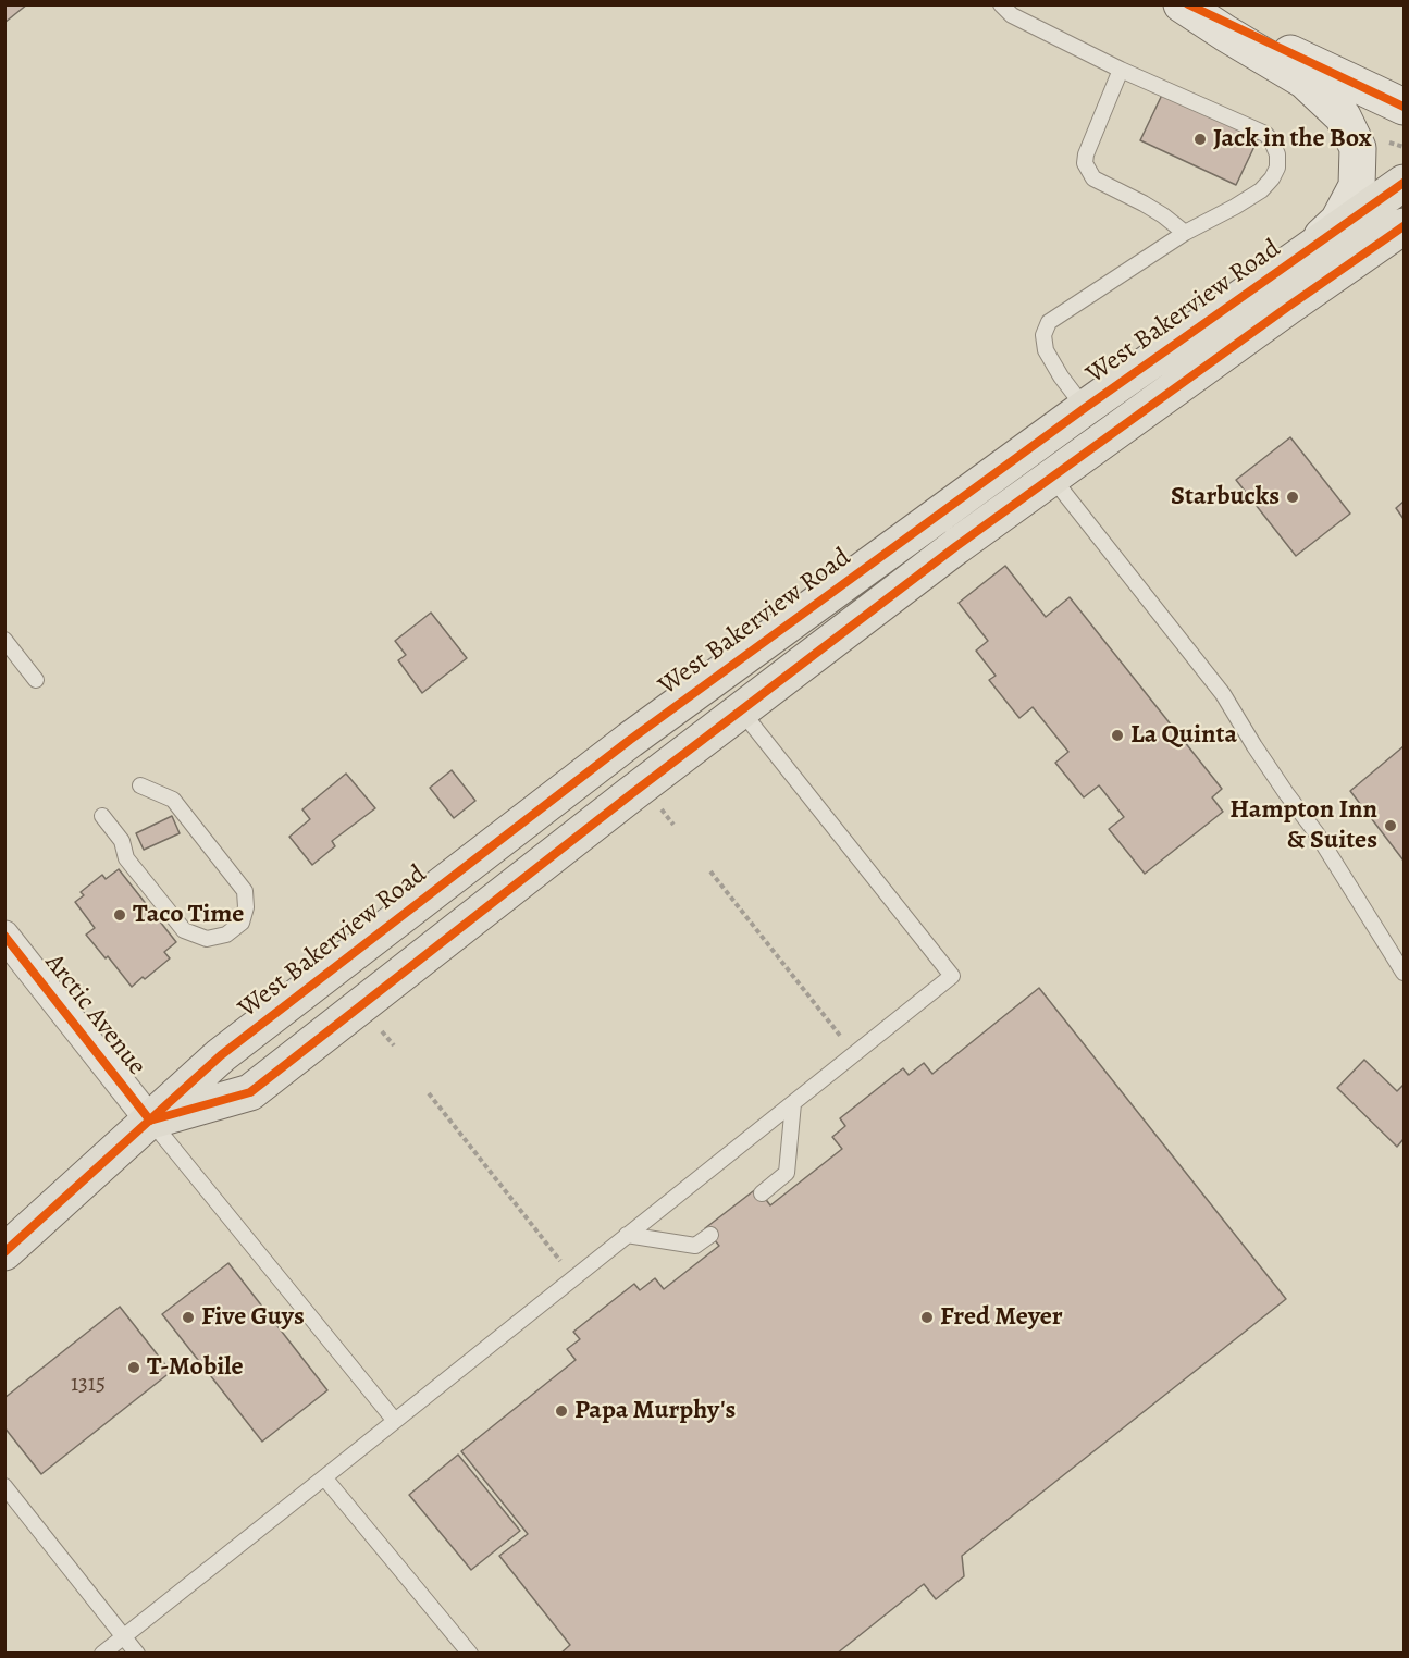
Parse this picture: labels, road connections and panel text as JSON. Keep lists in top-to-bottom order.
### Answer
{
  "streets": {
    "main road": ["West Bakerview Road"],
    "street": ["Arctic Avenue"]
  },
  "crossings": [
    ["West Bakerview Road", "Arctic Avenue"]
  ],
  "places": [
    "Jack in the Box",
    "Starbucks",
    "La Quinta",
    "Hampton Inn & Suites",
    "Taco Time",
    "Five Guys",
    "Fred Meyer",
    "T-Mobile",
    "Papa Murphy's"
  ],
  "house_numbers": ["1315"]
}
